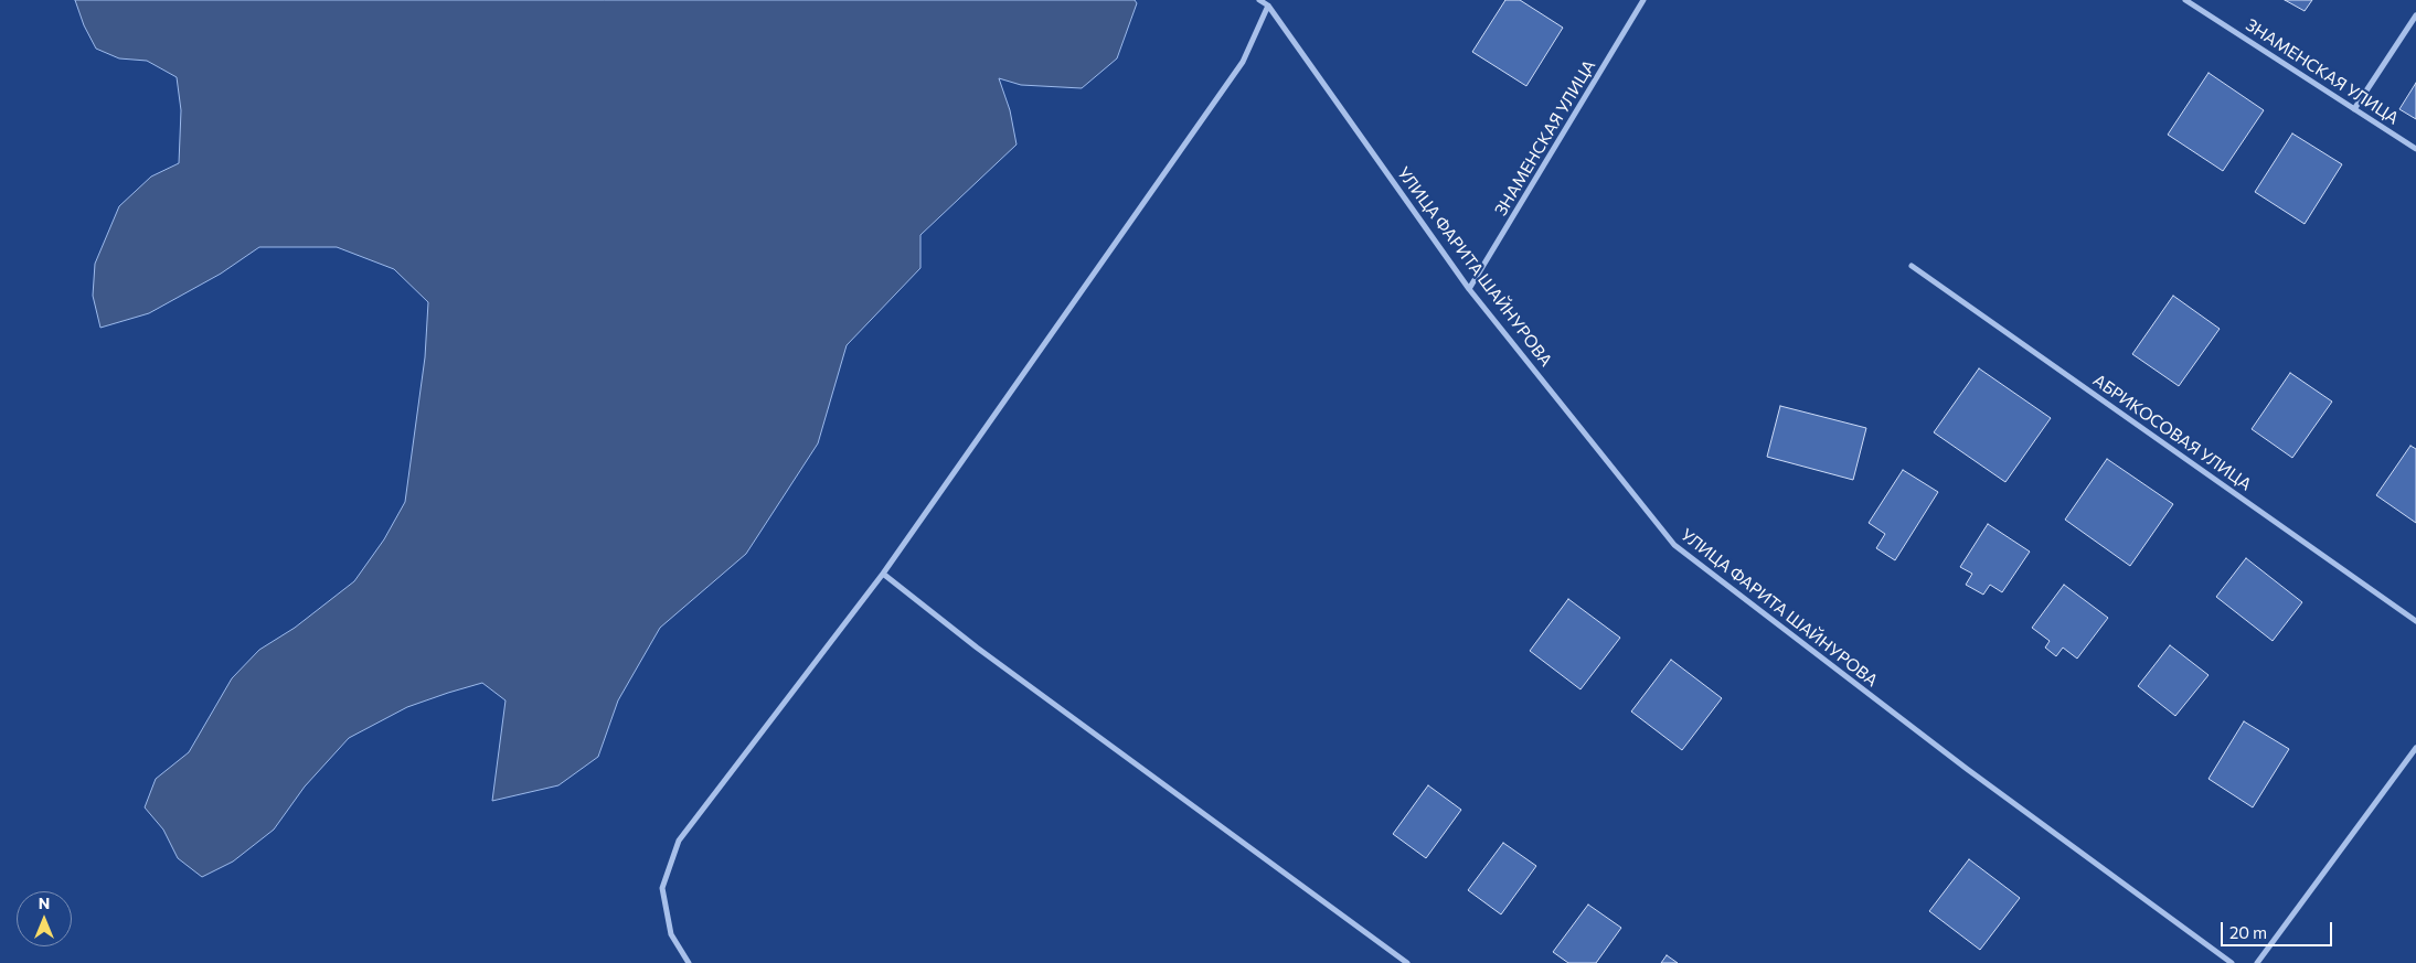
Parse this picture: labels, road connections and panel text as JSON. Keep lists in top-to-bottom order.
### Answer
{
  "streets": {
    "street": ["ЗНАМЕНСКАЯ УЛИЦА", "УЛИЦА ФАРИТА ШАЙНУРОВА", "АБРИКОСОВАЯ УЛИЦА"]
  },
  "crossings": [
    ["ЗНАМЕНСКАЯ УЛИЦА", "УЛИЦА ФАРИТА ШАЙНУРОВА"]
  ],
  "scale_bar": "20 m",
  "north": "top"
}
